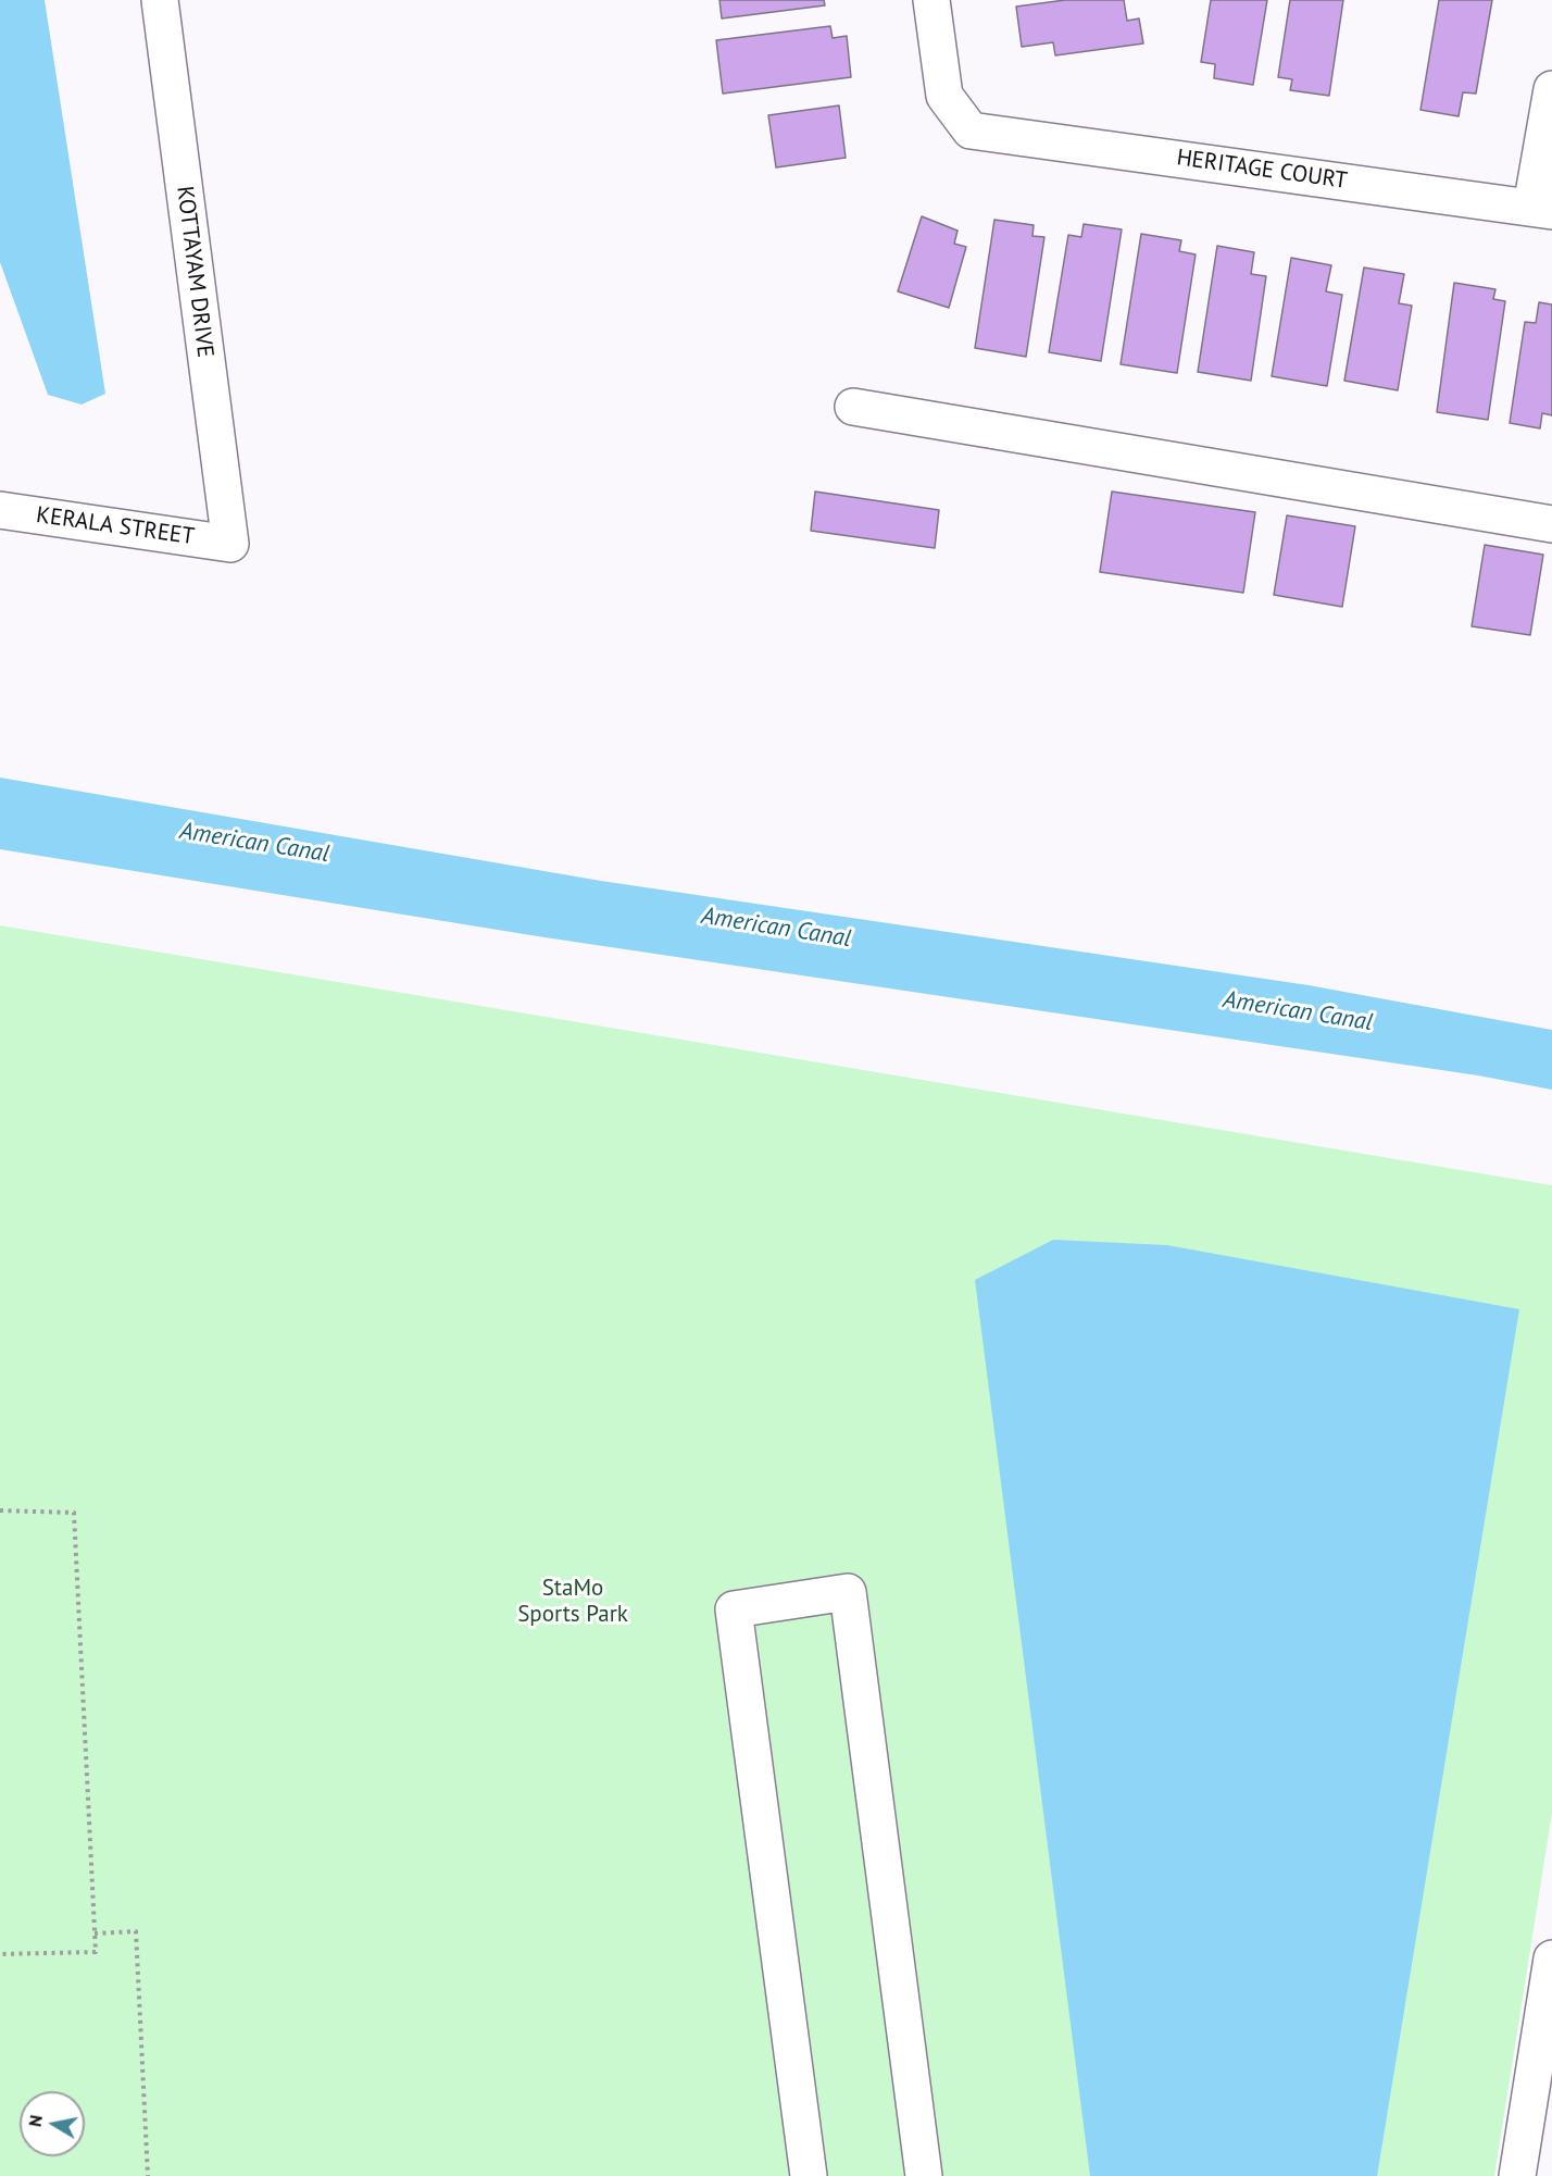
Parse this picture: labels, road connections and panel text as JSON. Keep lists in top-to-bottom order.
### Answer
{
  "streets": {
    "street": ["HERITAGE COURT", "KOTTAYAM DRIVE", "KERALA STREET"]
  },
  "crossings": [
    ["KOTTAYAM DRIVE", "KERALA STREET"]
  ],
  "water": ["American Canal"],
  "parks": ["StaMo Sports Park"],
  "north": "left"
}
